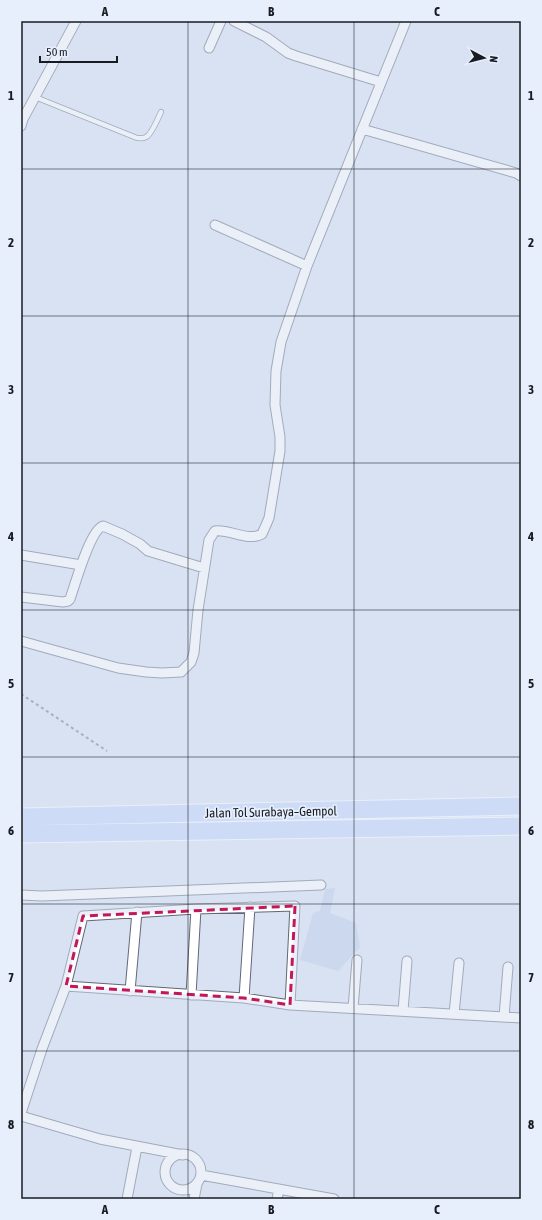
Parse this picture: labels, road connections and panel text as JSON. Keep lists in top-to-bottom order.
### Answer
{
  "streets": {
    "highway": ["Jalan Tol Surabaya–Gempol"]
  },
  "scale_bar": "50 m",
  "north": "right",
  "grid": {
    "columns": ["A", "B", "C"],
    "rows": [
      "1",
      "2",
      "3",
      "4",
      "5",
      "6",
      "7",
      "8"
    ]
  }
}
